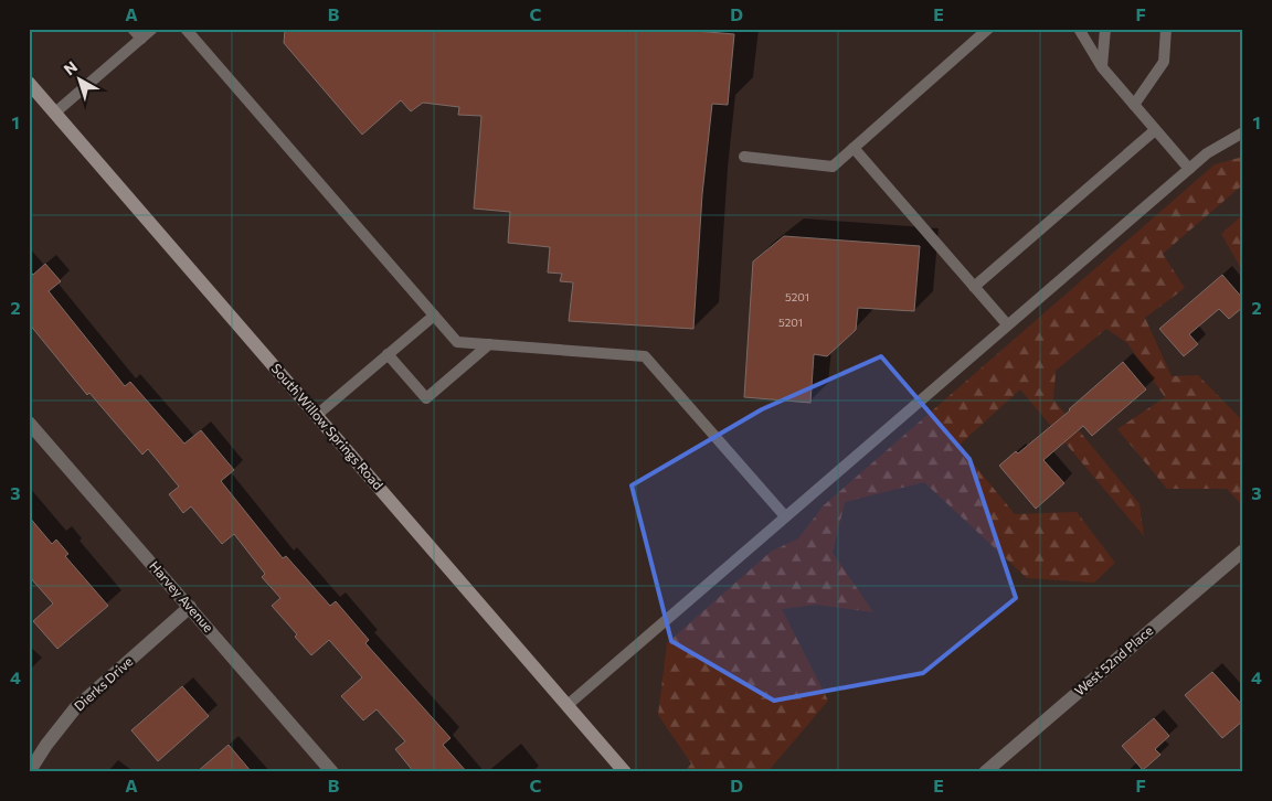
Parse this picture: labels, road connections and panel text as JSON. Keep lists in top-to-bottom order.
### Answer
{
  "streets": {
    "street": [
      "South Willow Springs Road",
      "Harvey Avenue",
      "West 52nd Place",
      "Dierks Drive"
    ]
  },
  "crossings": [
    ["Harvey Avenue", "Dierks Drive"]
  ],
  "house_numbers": ["5201", "5201"],
  "north": "top left",
  "grid": {
    "columns": [
      "A",
      "B",
      "C",
      "D",
      "E",
      "F"
    ],
    "rows": [
      "1",
      "2",
      "3",
      "4"
    ]
  }
}
